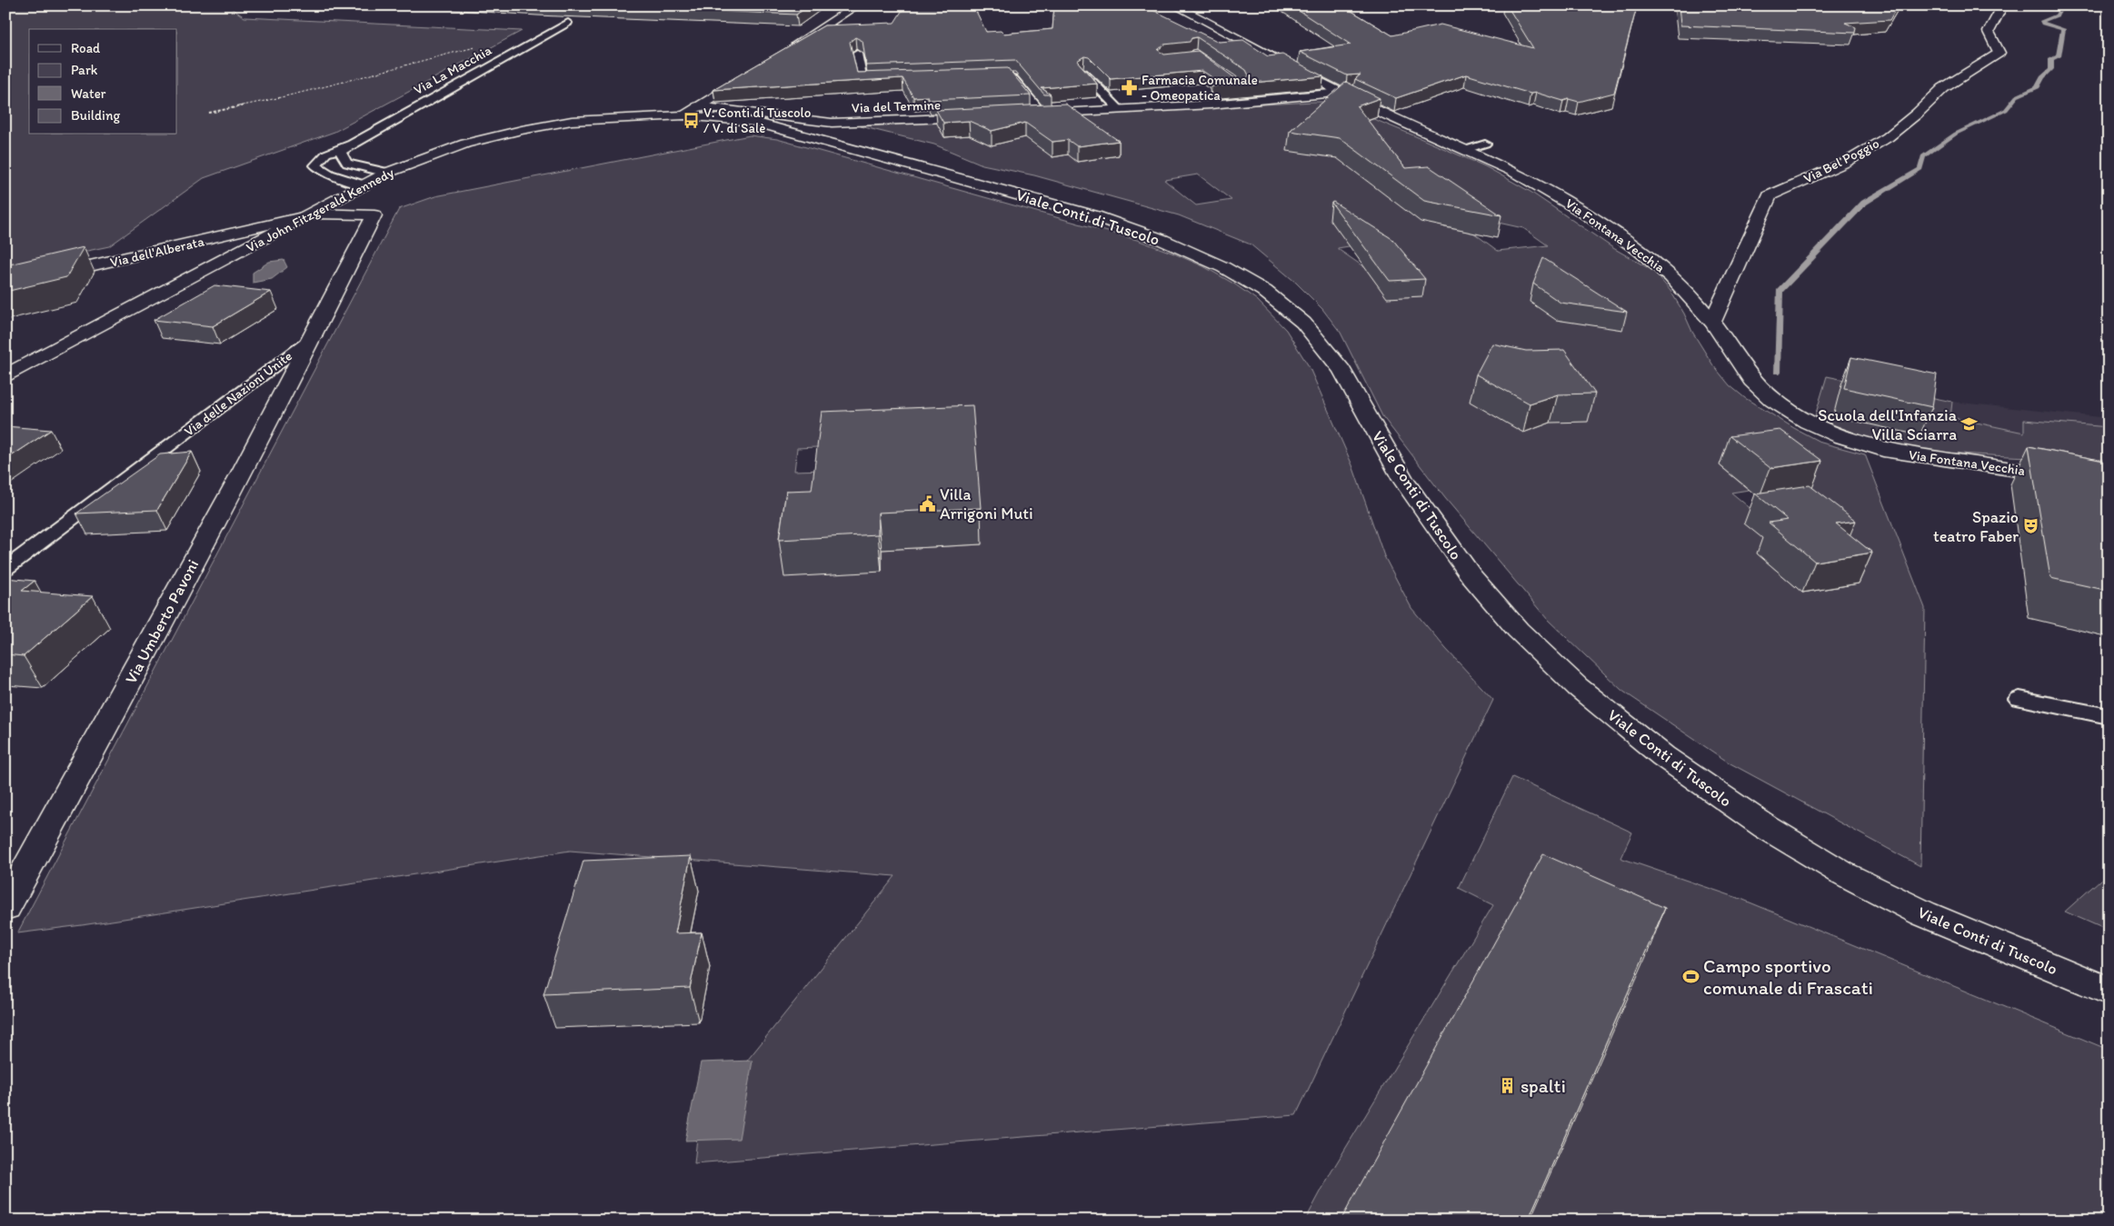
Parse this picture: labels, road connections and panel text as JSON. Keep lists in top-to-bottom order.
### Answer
{
  "streets": {
    "street": [
      "Via del Termine",
      "Via Bel Poggio",
      "Via John Fitzgerald Kennedy",
      "Viale Conti di Tuscolo",
      "Via Fontana Vecchia",
      "Via dell'Alberata",
      "Via delle Nazioni Unite",
      "Via Umberto Pavoni"
    ],
    "lane": ["Via La Macchia"]
  },
  "crossings": [
    ["Via La Macchia", "Via John Fitzgerald Kennedy"],
    ["Via del Termine", "Via John Fitzgerald Kennedy"],
    ["Via del Termine", "Viale Conti di Tuscolo"],
    ["Via Bel Poggio", "Via Fontana Vecchia"],
    ["Via John Fitzgerald Kennedy", "Viale Conti di Tuscolo"],
    ["Via John Fitzgerald Kennedy", "Via dell'Alberata"],
    ["Via John Fitzgerald Kennedy", "Via delle Nazioni Unite"],
    ["Via dell'Alberata", "Via delle Nazioni Unite"],
    ["Via delle Nazioni Unite", "Via Umberto Pavoni"]
  ],
  "places": {
    "pharmacy": ["Farmacia Comunale - Omeopatica"],
    "bus stop": ["V. Conti di Tuscolo / V. di Salè"],
    "school or university": ["Scuola dell'Infanzia Villa Sciarra"],
    "public building": ["Villa Arrigoni Muti"],
    "theatre": ["Spazio teatro Faber"],
    "sports": ["Campo sportivo comunale di Frascati"],
    "building": ["spalti"]
  },
  "legend": [
    "Road",
    "Park",
    "Water",
    "Building"
  ]
}
